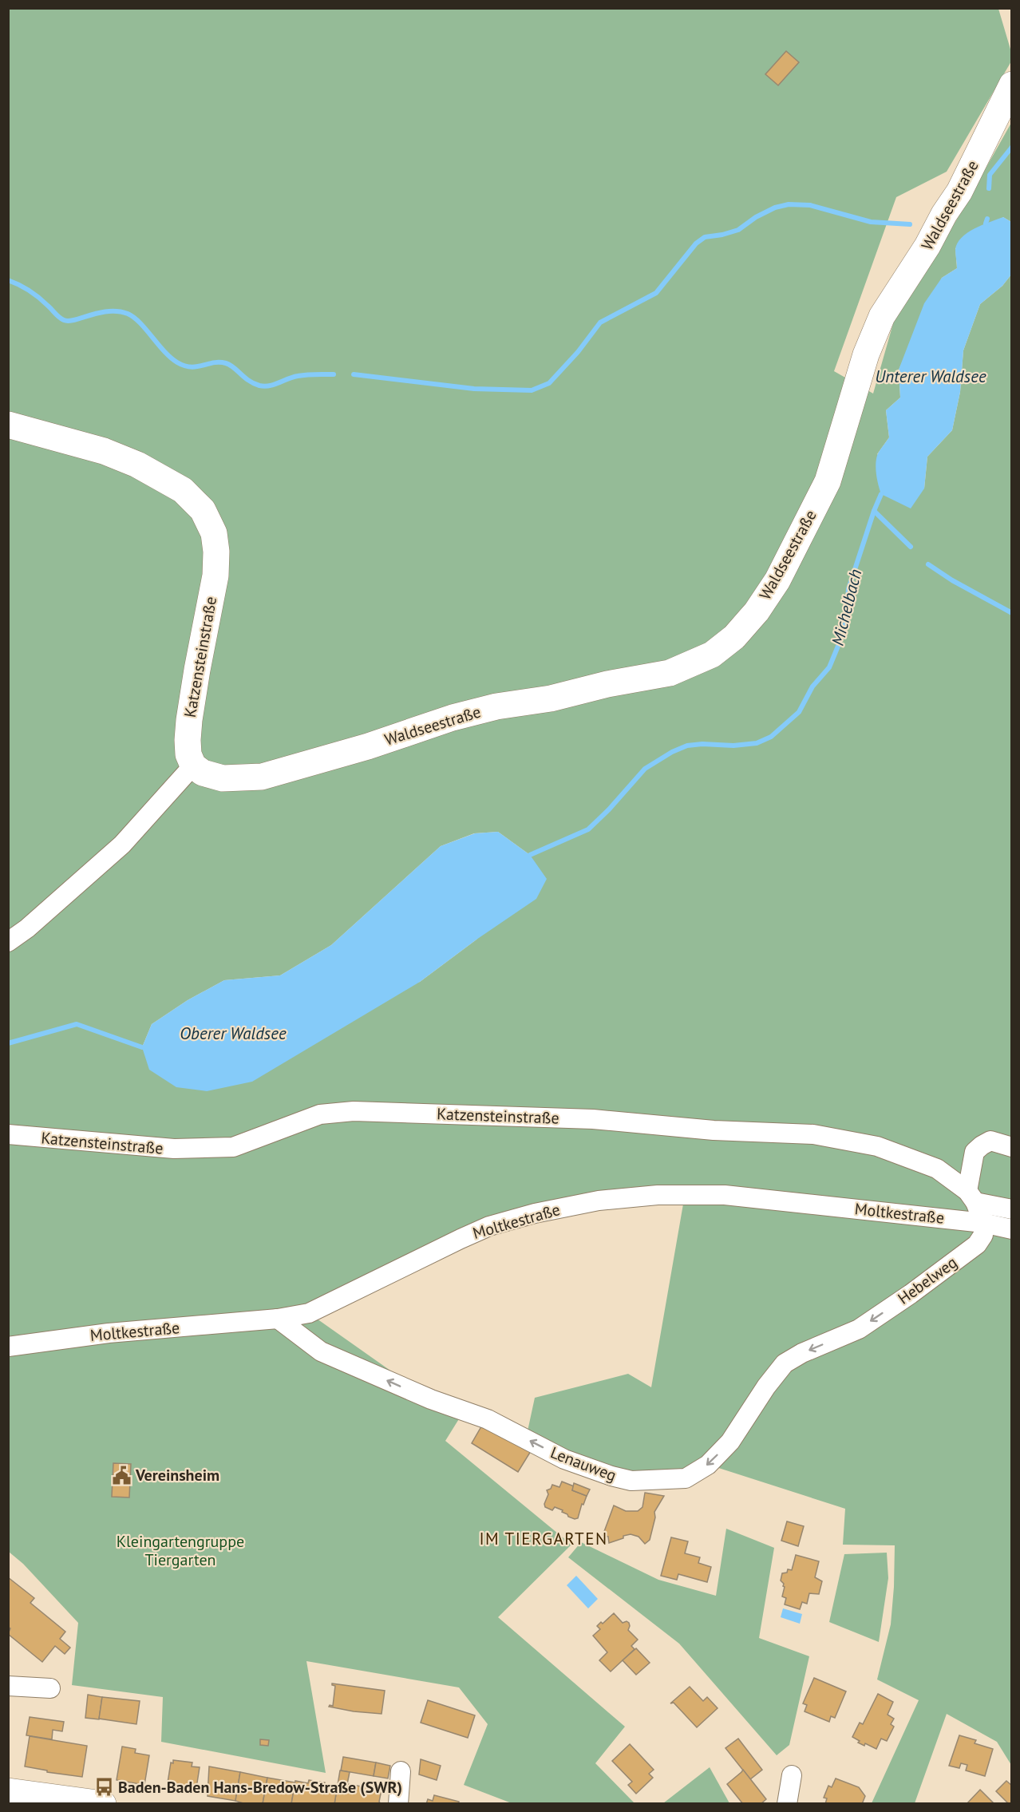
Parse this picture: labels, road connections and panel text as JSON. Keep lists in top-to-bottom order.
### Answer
{
  "streets": {
    "street": [
      "Waldseestraße",
      "Katzensteinstraße",
      "Moltkestraße",
      "Hebelweg",
      "Lenauweg"
    ]
  },
  "crossings": [
    ["Waldseestraße", "Katzensteinstraße"],
    ["Moltkestraße", "Hebelweg"],
    ["Moltkestraße", "Lenauweg"],
    ["Hebelweg", "Lenauweg"]
  ],
  "one_way": ["Hebelweg", "Lenauweg"],
  "districts": ["IM TIERGARTEN"],
  "water": ["Unterer Waldsee", "Michelbach", "Oberer Waldsee"],
  "parks": ["Kleingartengruppe Tiergarten"],
  "places": {
    "public building": ["Vereinsheim"],
    "bus stop": ["Baden-Baden Hans-Bredow-Straße (SWR)"]
  }
}
